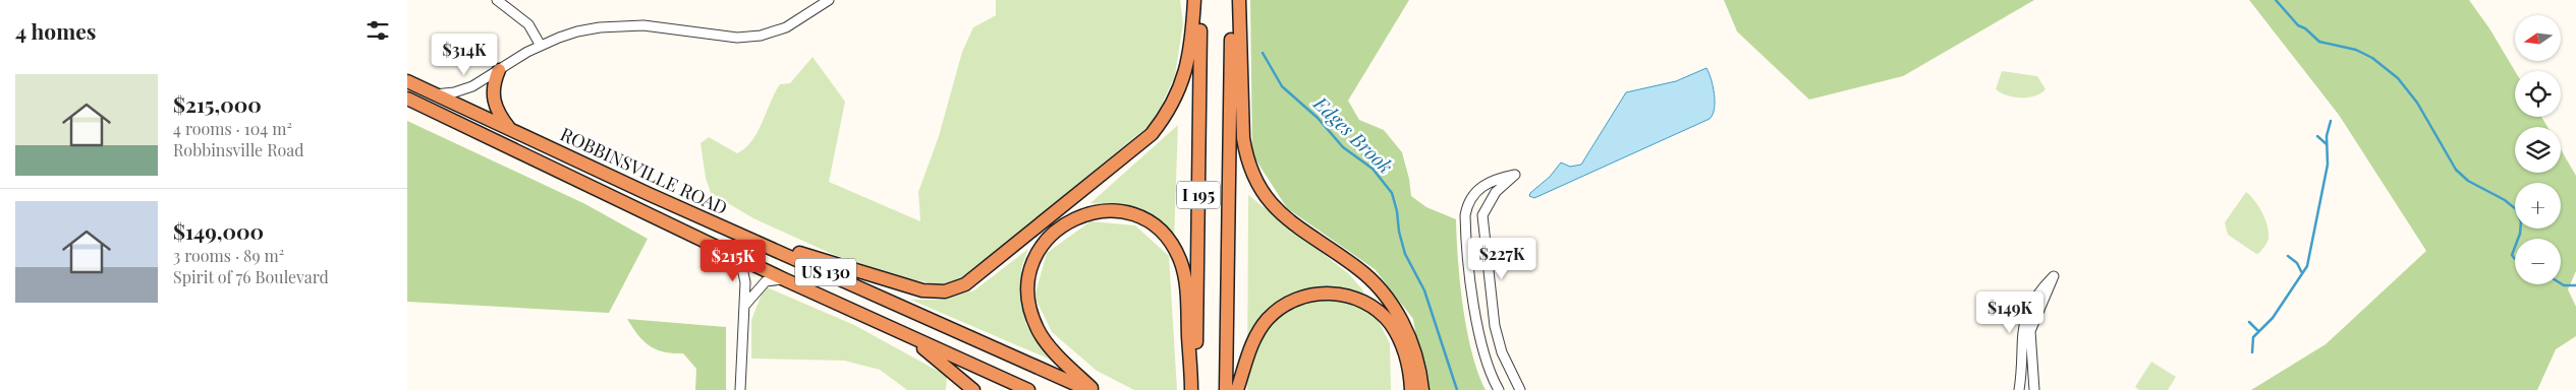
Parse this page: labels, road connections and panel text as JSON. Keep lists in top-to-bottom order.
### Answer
{
  "streets": {
    "highway": ["ROBBINSVILLE ROAD", "I 195", "US 130"]
  },
  "water": ["Edges Brook"],
  "north": "left",
  "page": {
    "heading": "4 homes",
    "map_buttons": ["+", "−"],
    "price": [
      "$314K",
      "$227K",
      "$215K",
      "$149K"
    ],
    "list": [
      {
        "name": "$215,000",
        "note": "4 rooms · 104 m² · Robbinsville Road"
      },
      {
        "name": "$149,000",
        "note": "3 rooms · 89 m² · Spirit of 76 Boulevard"
      }
    ]
  }
}
